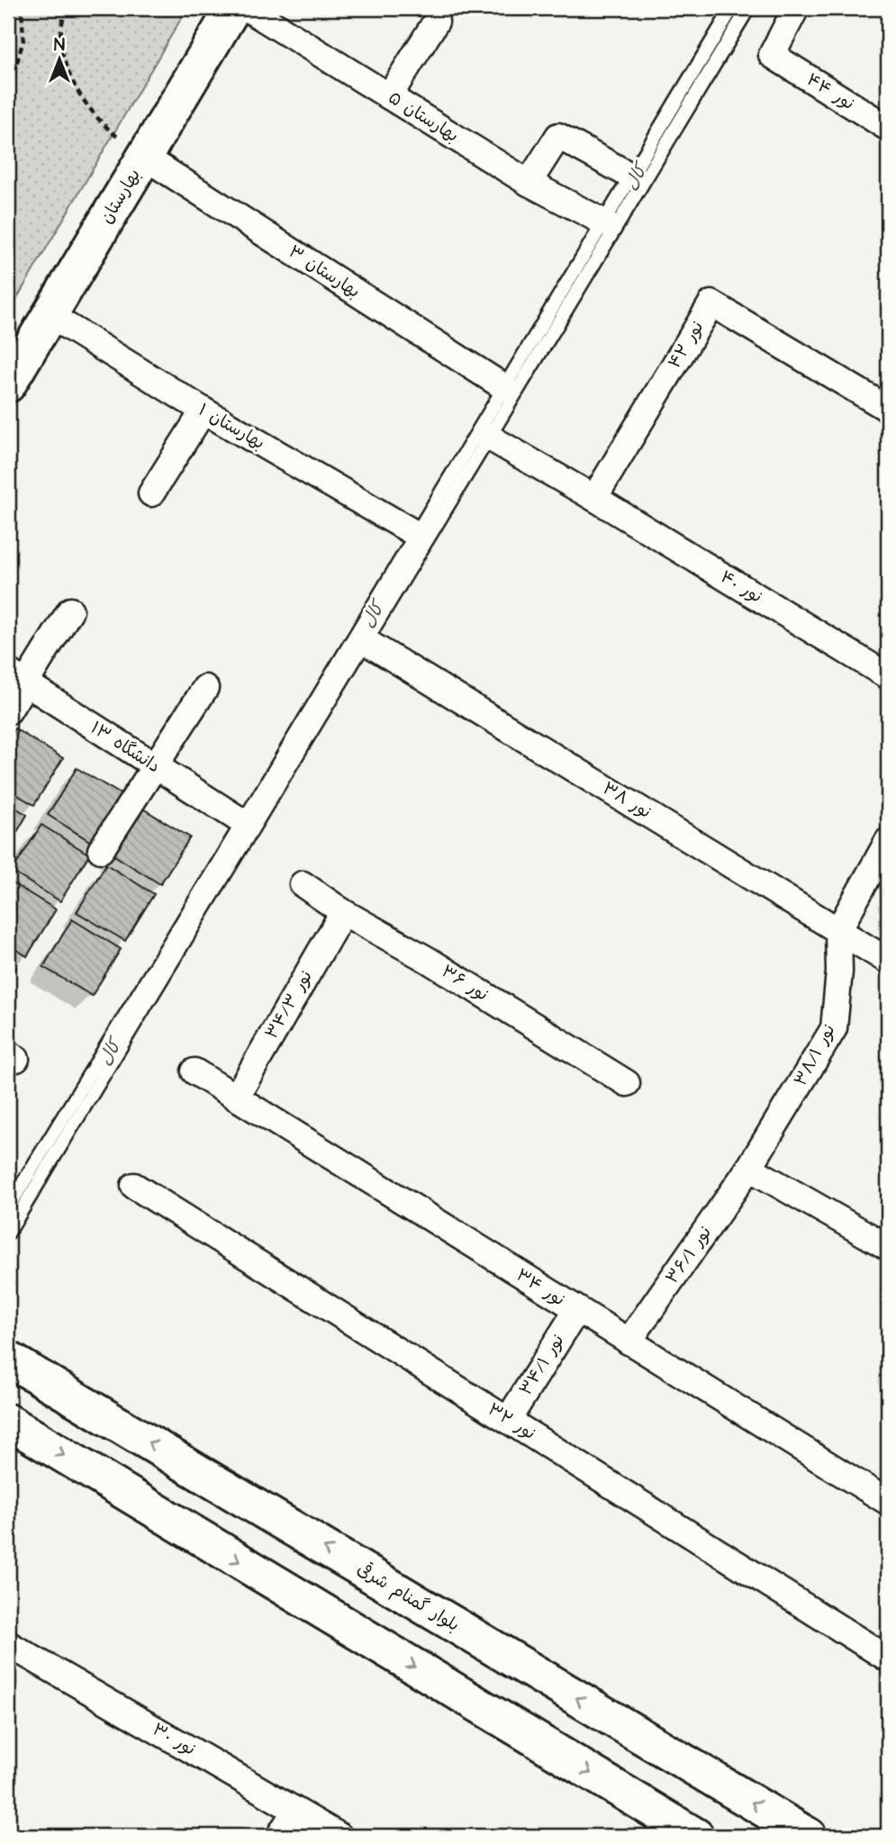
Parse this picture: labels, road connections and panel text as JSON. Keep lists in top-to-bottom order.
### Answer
{
  "streets": {
    "main road": ["بهارستان", "بلوار گمنام شرقی"],
    "street": [
      "نور ۴۴",
      "بهارستان ۵",
      "بهارستان ۳",
      "نور ۴۲",
      "بهارستان ۱",
      "نور ۴۰",
      "دانشگاه ۱۳",
      "نور ۳۸",
      "نور ۳۶",
      "نور ۳۴/۳",
      "نور ۳۸/۱",
      "نور ۳۶/۱",
      "نور ۳۴",
      "نور ۳۴/۱",
      "نور ۳۲",
      "نور ۳۰"
    ]
  },
  "crossings": [
    ["بهارستان", "بهارستان ۳"],
    ["بهارستان", "بهارستان ۱"],
    ["نور ۴۲", "نور ۴۰"],
    ["نور ۳۸", "نور ۳۸/۱"],
    ["نور ۳۶", "نور ۳۴/۳"],
    ["نور ۳۴/۳", "نور ۳۴"],
    ["نور ۳۸/۱", "نور ۳۶/۱"],
    ["نور ۳۶/۱", "نور ۳۴"],
    ["نور ۳۴", "نور ۳۴/۱"],
    ["نور ۳۴/۱", "نور ۳۲"]
  ],
  "water": ["کال"],
  "north": "top"
}
